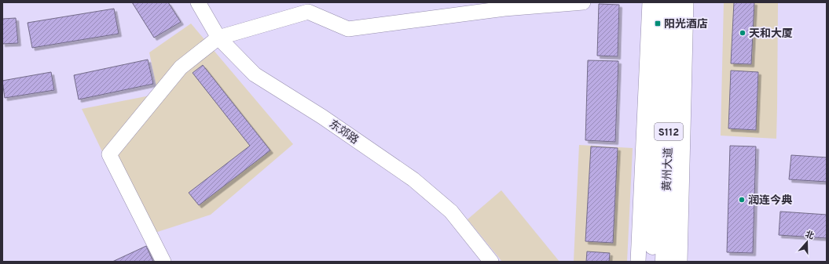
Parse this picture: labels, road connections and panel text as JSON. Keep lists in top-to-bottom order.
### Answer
{
  "streets": {
    "main road": ["S112", "黄州大道"],
    "street": ["东郊路"]
  },
  "places": {
    "transit": ["阳光酒店"],
    "other": ["天和大厦", "润连今典"]
  },
  "north": "top"
}
